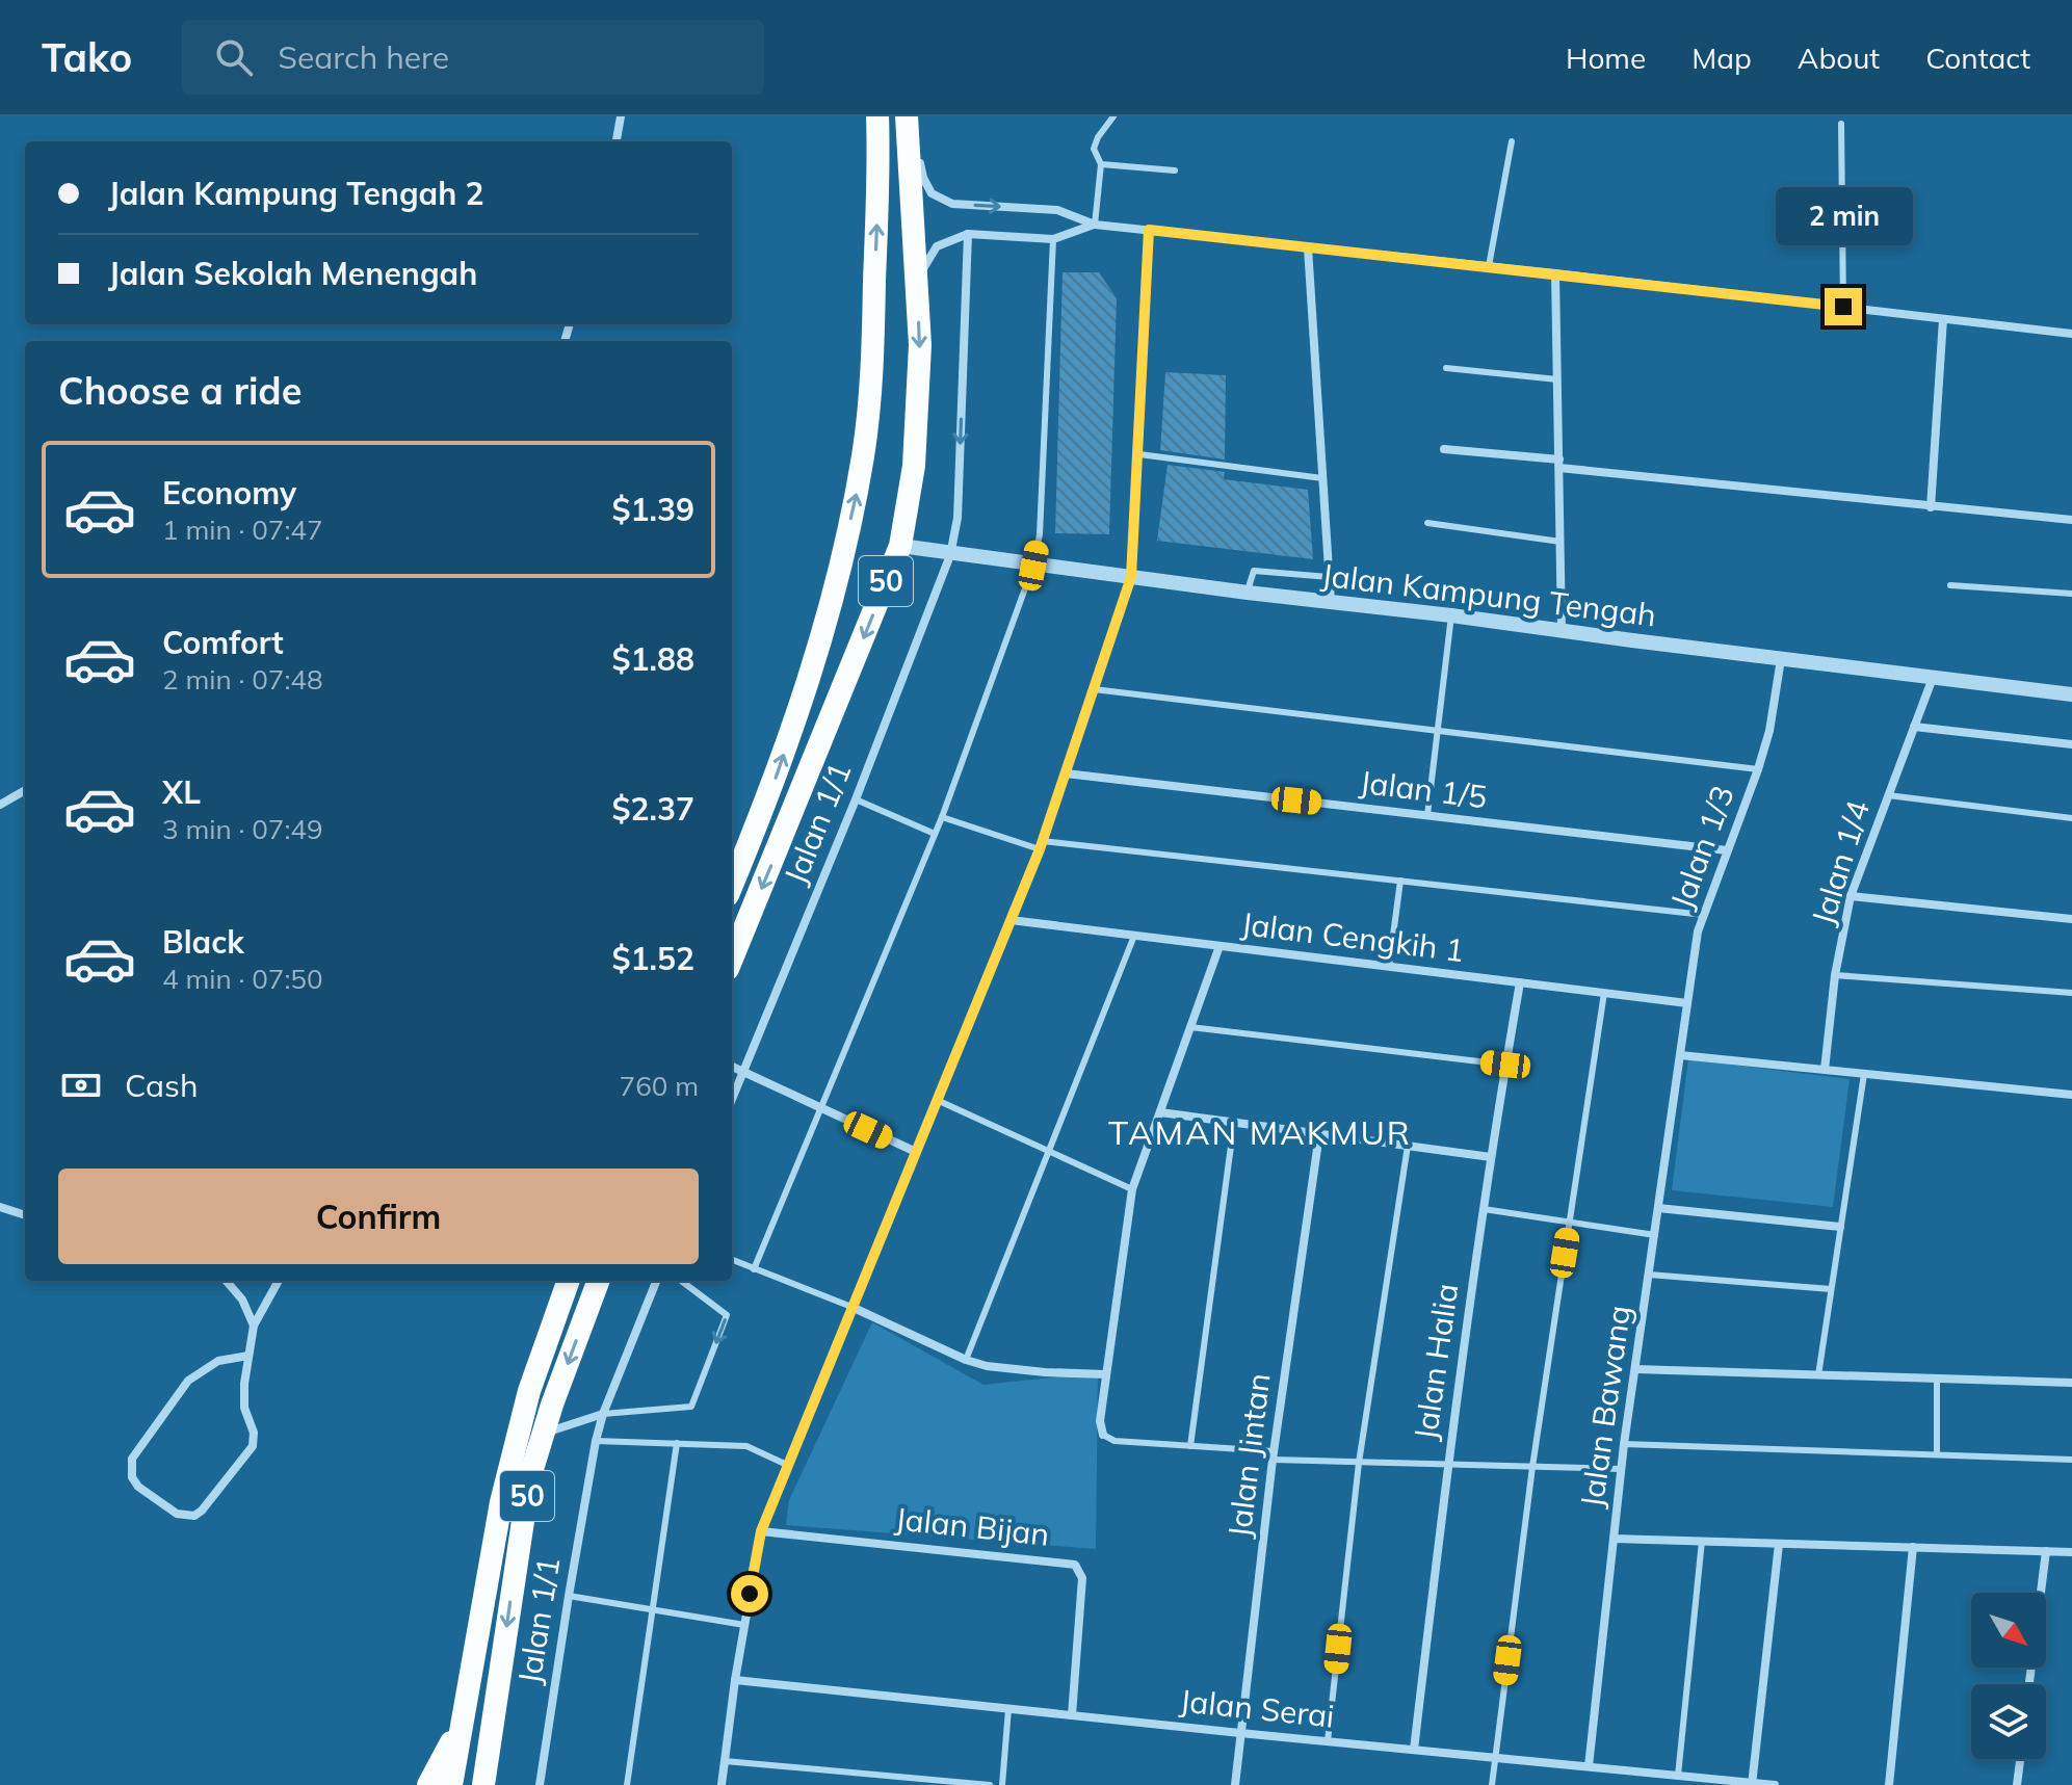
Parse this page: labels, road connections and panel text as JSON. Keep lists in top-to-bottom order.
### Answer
{
  "streets": {
    "highway": ["50"],
    "street": [
      "Jalan Kampung Tengah",
      "Jalan 1/5",
      "Jalan 1/1",
      "Jalan 1/3",
      "Jalan 1/4",
      "Jalan Cengkih 1",
      "Jalan Halia",
      "Jalan Bawang",
      "Jalan Jintan",
      "Jalan Bijan",
      "Jalan Serai"
    ]
  },
  "crossings": [
    ["50", "Jalan Kampung Tengah"],
    ["Jalan Kampung Tengah", "Jalan 1/1"],
    ["Jalan Kampung Tengah", "Jalan 1/3"],
    ["Jalan Kampung Tengah", "Jalan 1/4"],
    ["Jalan 1/5", "Jalan 1/3"],
    ["Jalan 1/3", "Jalan Cengkih 1"],
    ["Jalan 1/3", "Jalan Bawang"],
    ["Jalan Cengkih 1", "Jalan Halia"],
    ["Jalan Halia", "Jalan Serai"],
    ["Jalan Bawang", "Jalan Serai"],
    ["Jalan Jintan", "Jalan Serai"],
    ["Jalan Bijan", "Jalan Serai"]
  ],
  "districts": ["TAMAN MAKMUR"],
  "north": "bottom right",
  "page": {
    "header": "Tako",
    "search": "Search here",
    "nav": [
      "Home",
      "Map",
      "About",
      "Contact"
    ],
    "banner": ["Jalan Kampung Tengah 2", "Jalan Sekolah Menengah"],
    "bubble": "2 min",
    "heading": "Choose a ride",
    "list": [
      {
        "name": "Economy",
        "note": "1 min · 07:47",
        "value": "$1.39"
      },
      {
        "name": "Comfort",
        "note": "2 min · 07:48",
        "value": "$1.88"
      },
      {
        "name": "XL",
        "note": "3 min · 07:49",
        "value": "$2.37"
      },
      {
        "name": "Black",
        "note": "4 min · 07:50",
        "value": "$1.52"
      }
    ],
    "pay": ["Cash", "760 m"],
    "buttons": "Confirm"
  }
}
